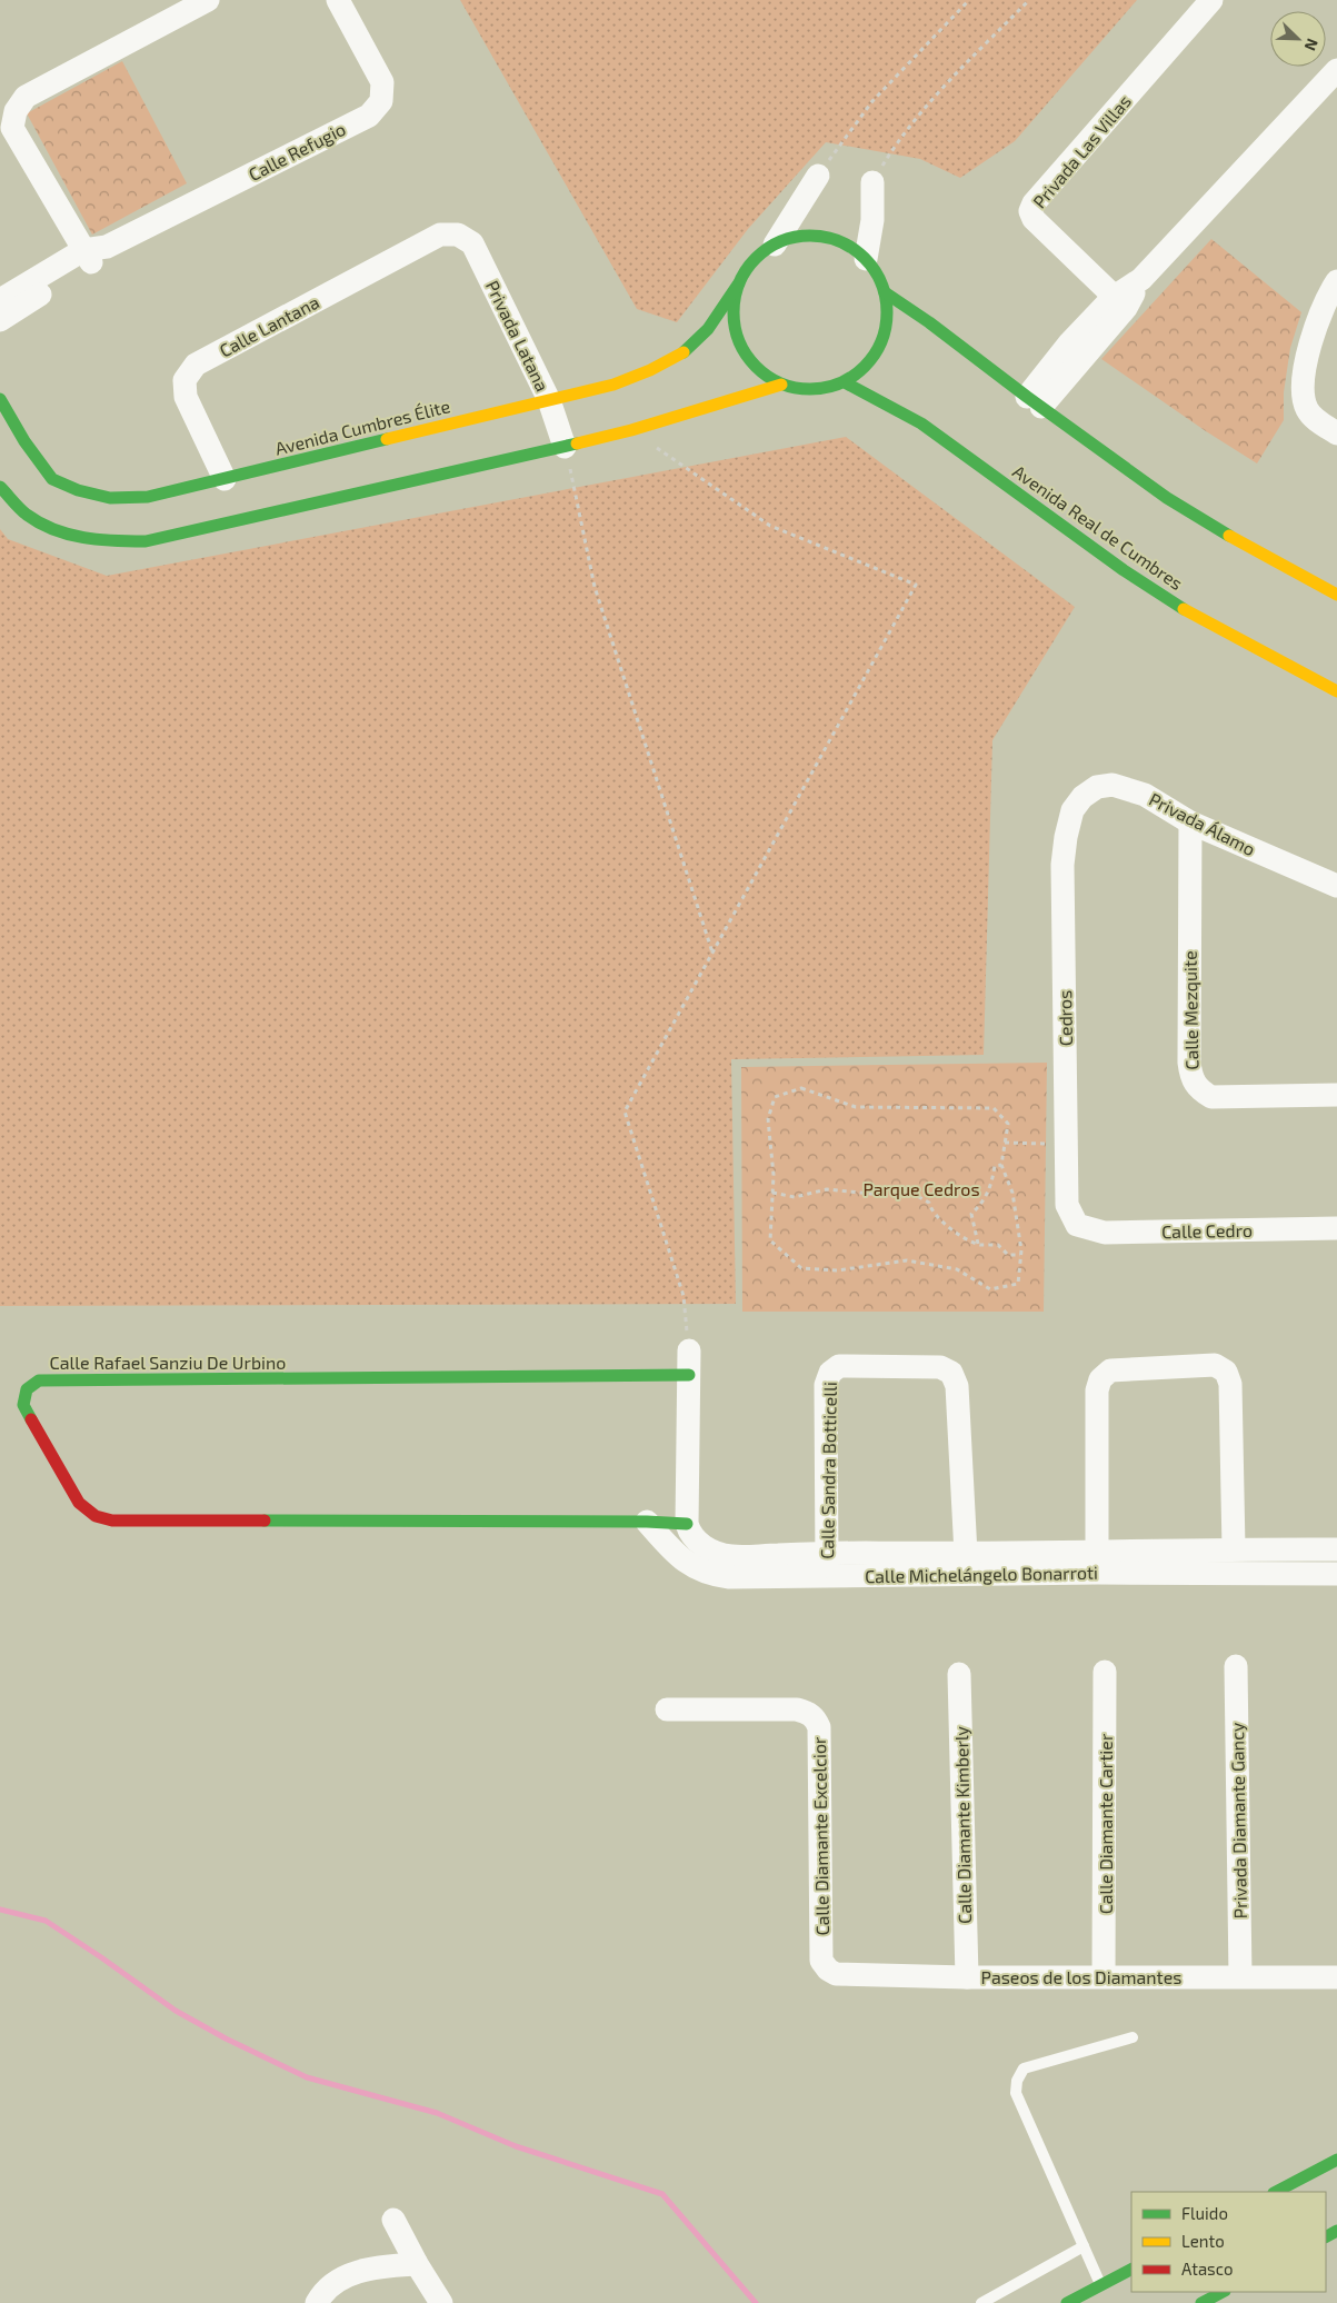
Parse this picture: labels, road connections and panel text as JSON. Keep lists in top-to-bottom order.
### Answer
{
  "streets": {
    "street": [
      "Calle Refugio",
      "Privada Las Villas",
      "Calle Lantana",
      "Privada Latana",
      "Avenida Cumbres Élite",
      "Avenida Real de Cumbres",
      "Privada Álamo",
      "Calle Mezquite",
      "Cedros",
      "Calle Cedro",
      "Calle Rafael Sanziu De Urbino",
      "Calle Sandra Botticelli",
      "Calle Michelángelo Bonarroti",
      "Privada Diamante Gancy",
      "Calle Diamante Cartier",
      "Calle Diamante Kimberly",
      "Calle Diamante Excelcior",
      "Paseos de los Diamantes"
    ]
  },
  "crossings": [
    ["Calle Lantana", "Privada Latana"],
    ["Calle Lantana", "Avenida Cumbres Élite"],
    ["Privada Latana", "Avenida Cumbres Élite"],
    ["Avenida Cumbres Élite", "Avenida Real de Cumbres"],
    ["Privada Álamo", "Calle Mezquite"],
    ["Privada Álamo", "Cedros"],
    ["Cedros", "Calle Cedro"],
    ["Calle Rafael Sanziu De Urbino", "Calle Michelángelo Bonarroti"],
    ["Calle Sandra Botticelli", "Calle Michelángelo Bonarroti"],
    ["Privada Diamante Gancy", "Paseos de los Diamantes"],
    ["Calle Diamante Cartier", "Paseos de los Diamantes"],
    ["Calle Diamante Kimberly", "Paseos de los Diamantes"],
    ["Calle Diamante Excelcior", "Paseos de los Diamantes"]
  ],
  "parks": ["Parque Cedros"],
  "legend": ["Fluido", "Lento", "Atasco"],
  "north": "bottom right"
}
